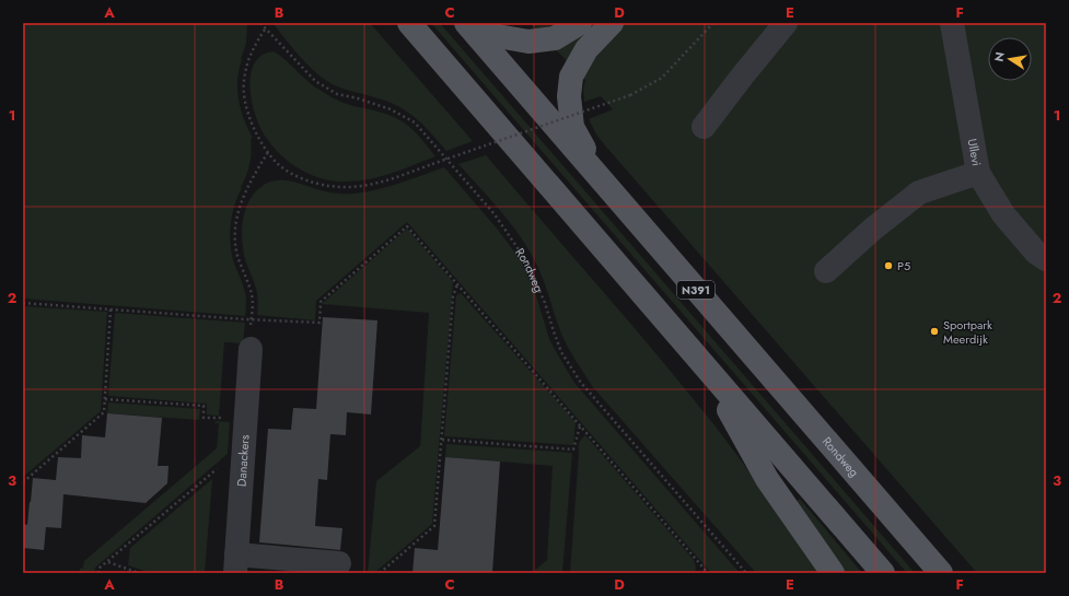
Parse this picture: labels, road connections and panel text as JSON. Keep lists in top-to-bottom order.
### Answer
{
  "streets": {
    "main road": ["Rondweg", "N391"],
    "street": ["Ullevi", "Danackers"]
  },
  "places": ["P5", "Sportpark Meerdijk"],
  "north": "left",
  "grid": {
    "columns": [
      "A",
      "B",
      "C",
      "D",
      "E",
      "F"
    ],
    "rows": ["1", "2", "3"]
  }
}
